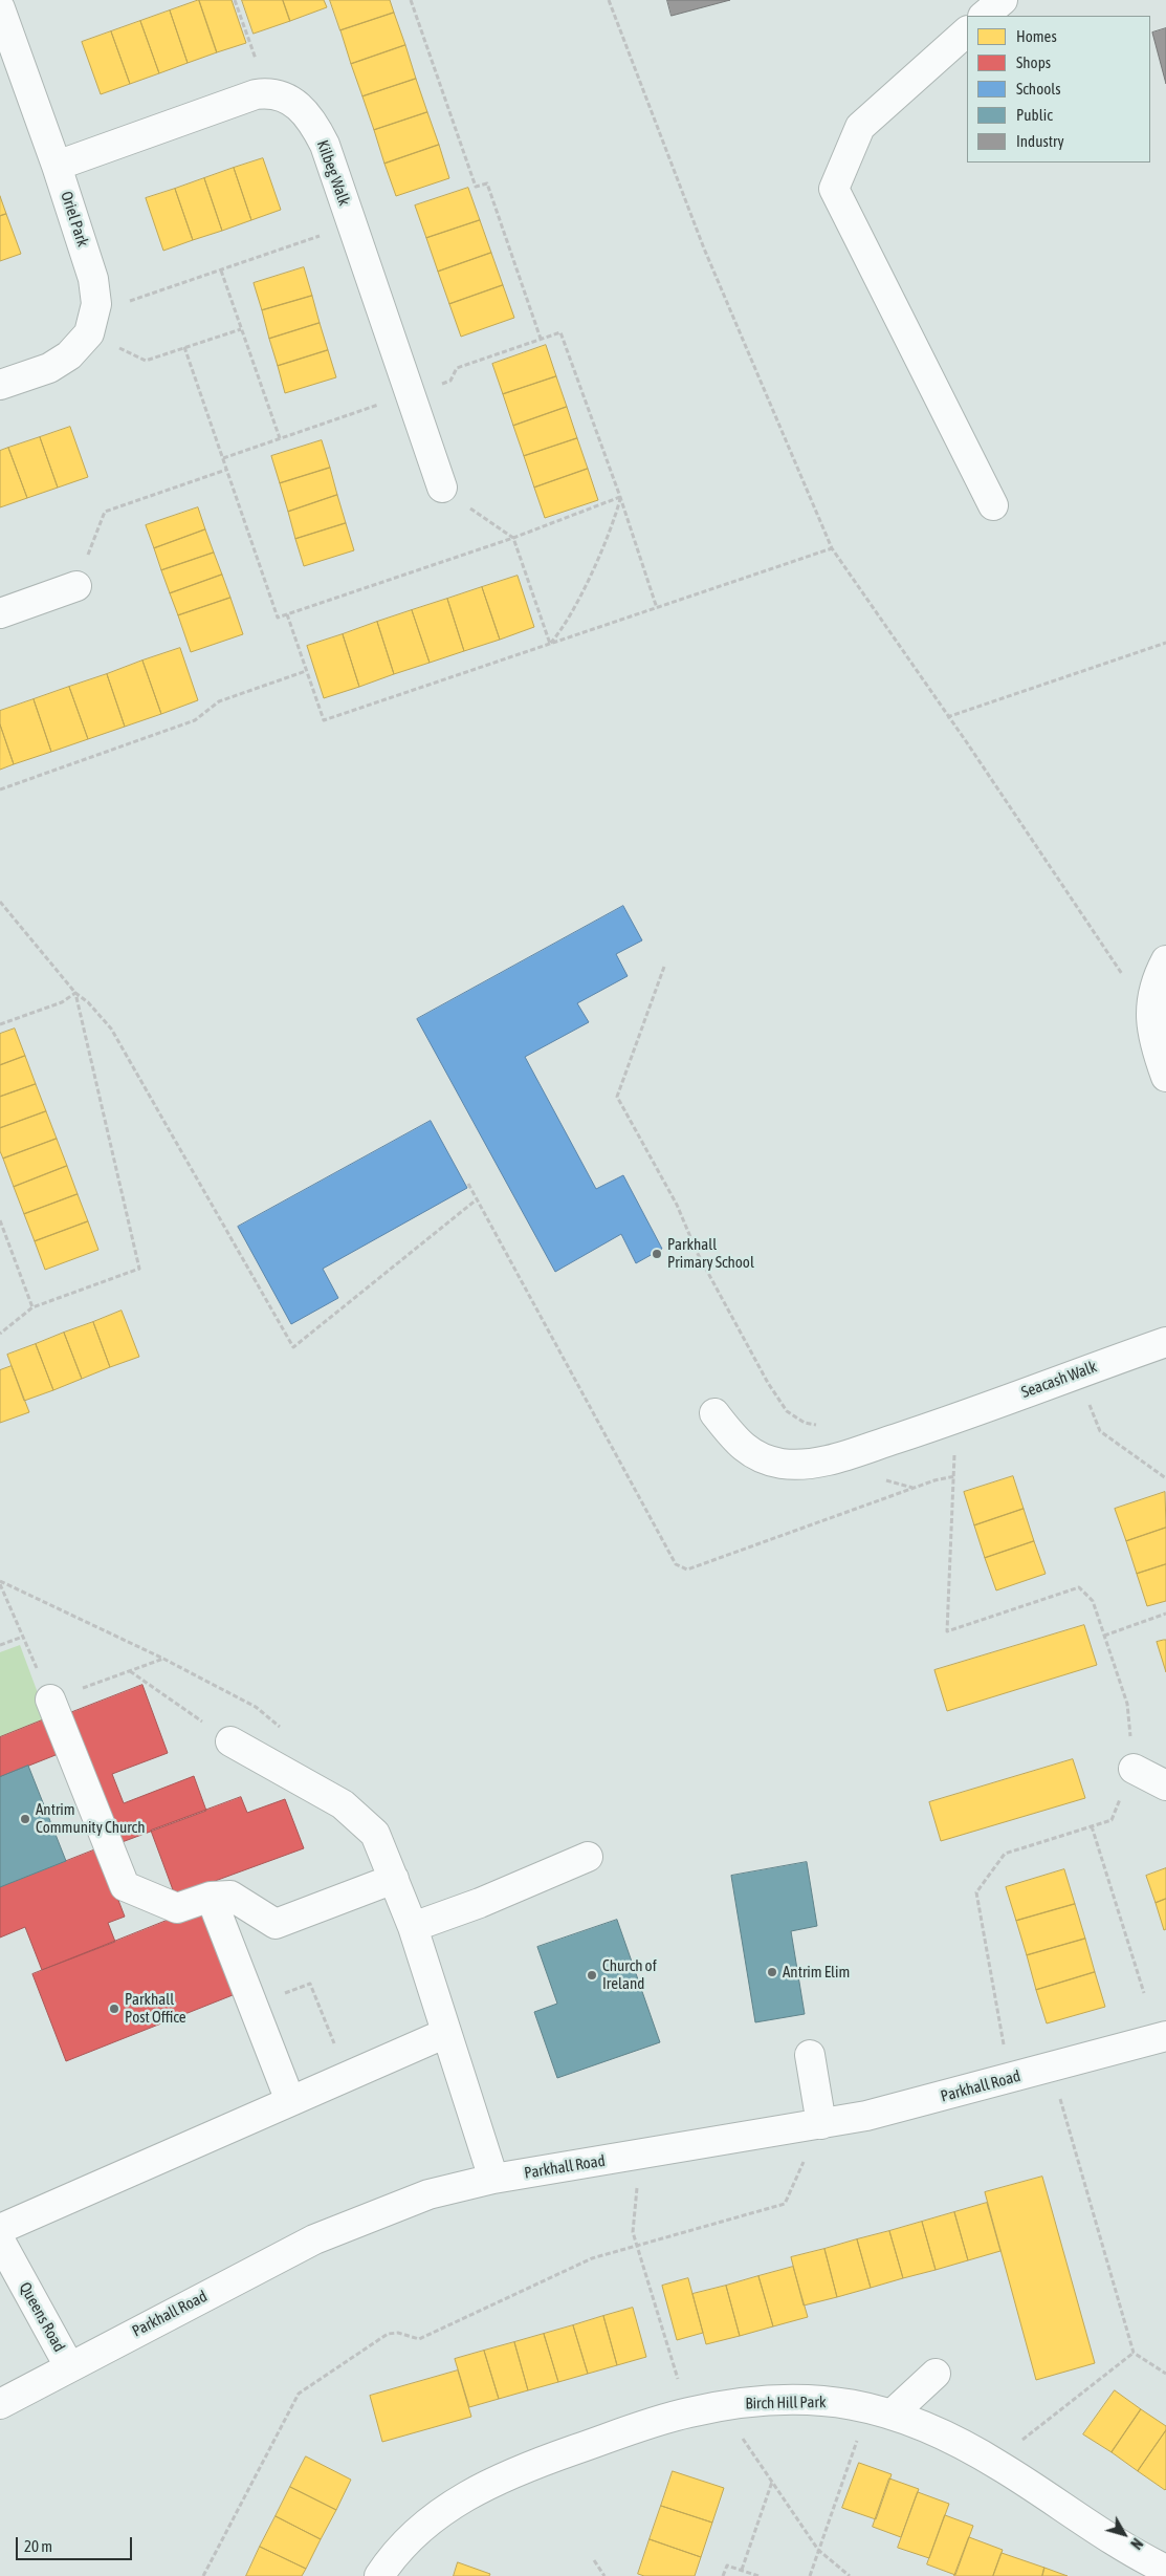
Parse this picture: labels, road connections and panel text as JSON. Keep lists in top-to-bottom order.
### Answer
{
  "streets": {
    "street": [
      "Kilbeg Walk",
      "Oriel Park",
      "Seacash Walk",
      "Parkhall Road",
      "Queens Road",
      "Birch Hill Park"
    ]
  },
  "crossings": [
    ["Parkhall Road", "Queens Road"]
  ],
  "places": [
    "Parkhall Primary School",
    "Antrim Community Church",
    "Antrim Elim",
    "Church of Ireland",
    "Parkhall Post Office"
  ],
  "legend": [
    "Homes",
    "Shops",
    "Schools",
    "Public",
    "Industry"
  ],
  "scale_bar": "20 m",
  "north": "bottom right"
}
